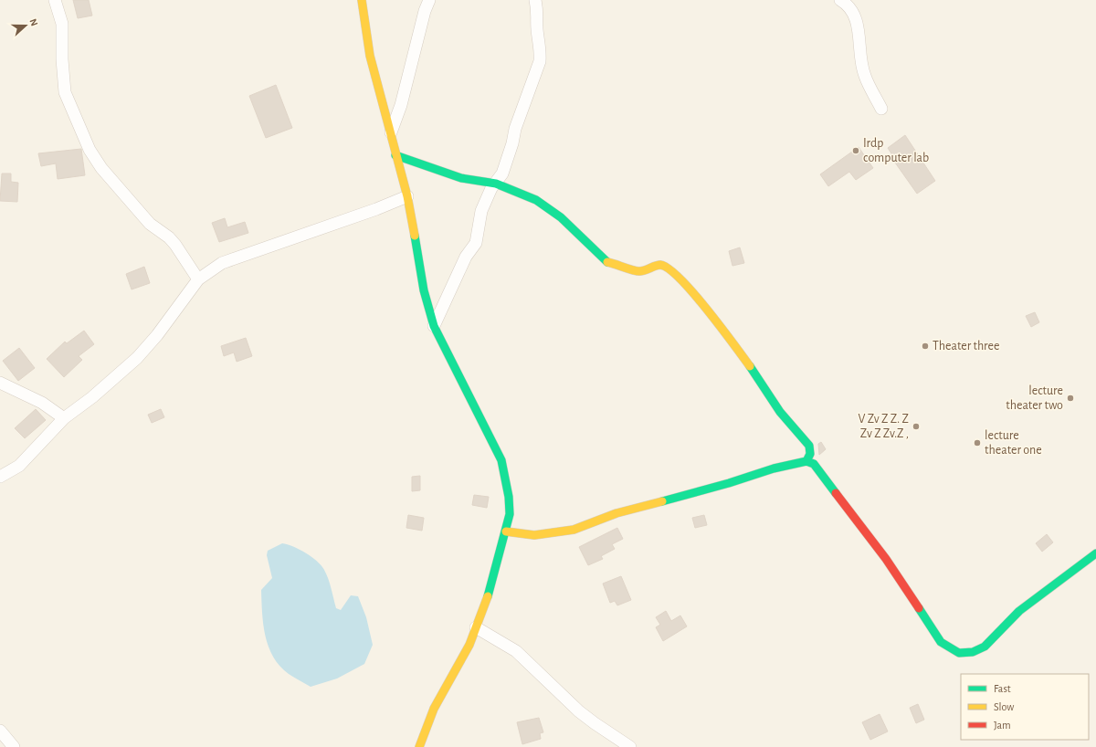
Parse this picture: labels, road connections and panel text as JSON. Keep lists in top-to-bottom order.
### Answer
{
  "places": [
    "Irdp computer lab",
    "Theater three",
    "lecture theater two",
    "V Zv Z Z. Z Zv Z Zv.Z ,",
    "lecture theater one"
  ],
  "legend": ["Fast", "Slow", "Jam"],
  "north": "right"
}
